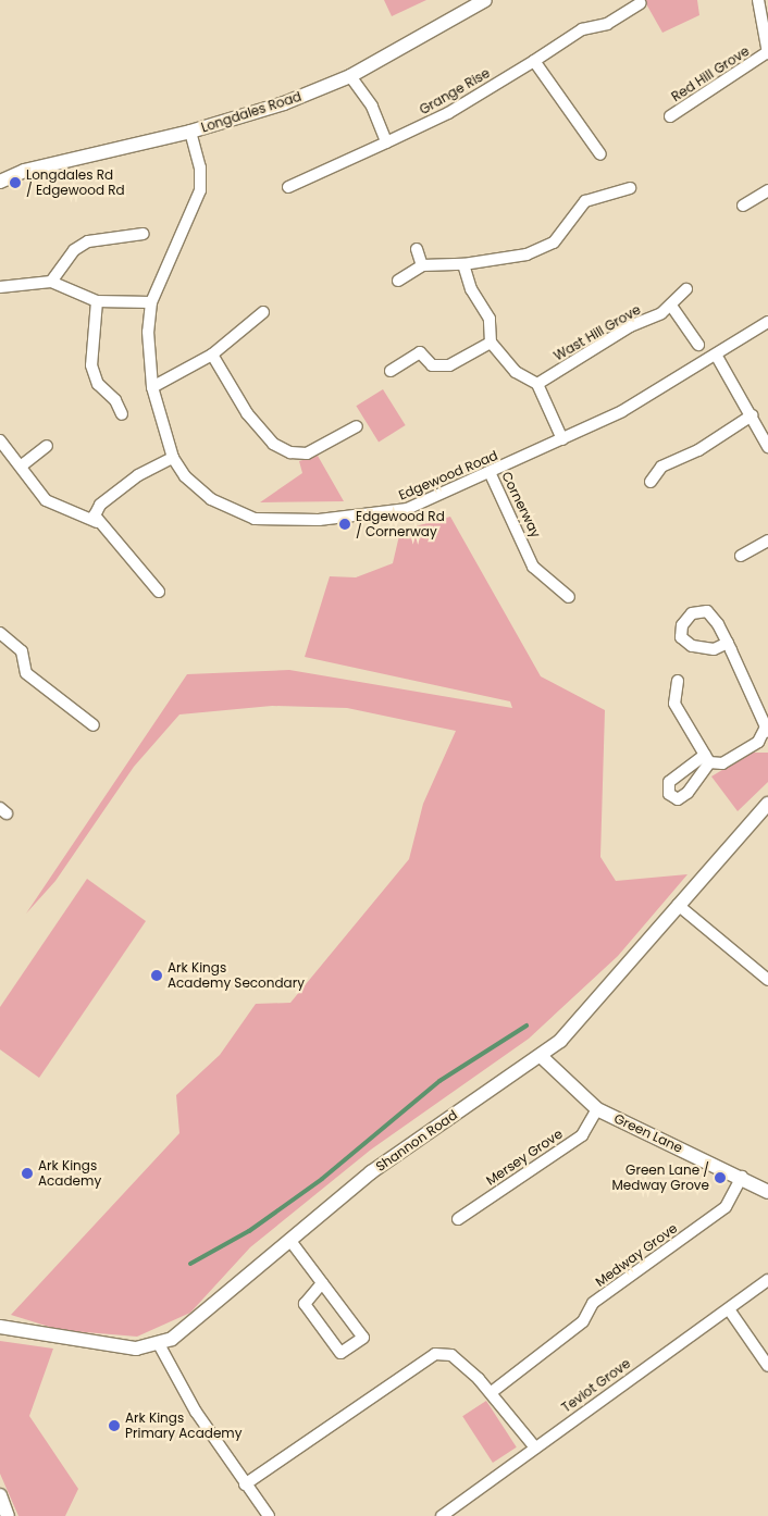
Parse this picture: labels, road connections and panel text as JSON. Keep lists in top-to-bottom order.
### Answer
{
  "streets": {
    "street": [
      "Red Hill Grove",
      "Grange Rise",
      "Longdales Road",
      "Wast Hill Grove",
      "Edgewood Road",
      "Cornerway",
      "Green Lane",
      "Shannon Road",
      "Mersey Grove",
      "Medway Grove",
      "Teviot Grove"
    ]
  },
  "crossings": [
    ["Longdales Road", "Edgewood Road"],
    ["Edgewood Road", "Cornerway"],
    ["Green Lane", "Shannon Road"],
    ["Green Lane", "Mersey Grove"],
    ["Green Lane", "Medway Grove"]
  ],
  "places": [
    "Longdales Rd / Edgewood Rd",
    "Edgewood Rd / Cornerway",
    "Ark Kings Academy Secondary",
    "Ark Kings Academy",
    "Green Lane / Medway Grove",
    "Ark Kings Primary Academy"
  ]
}
